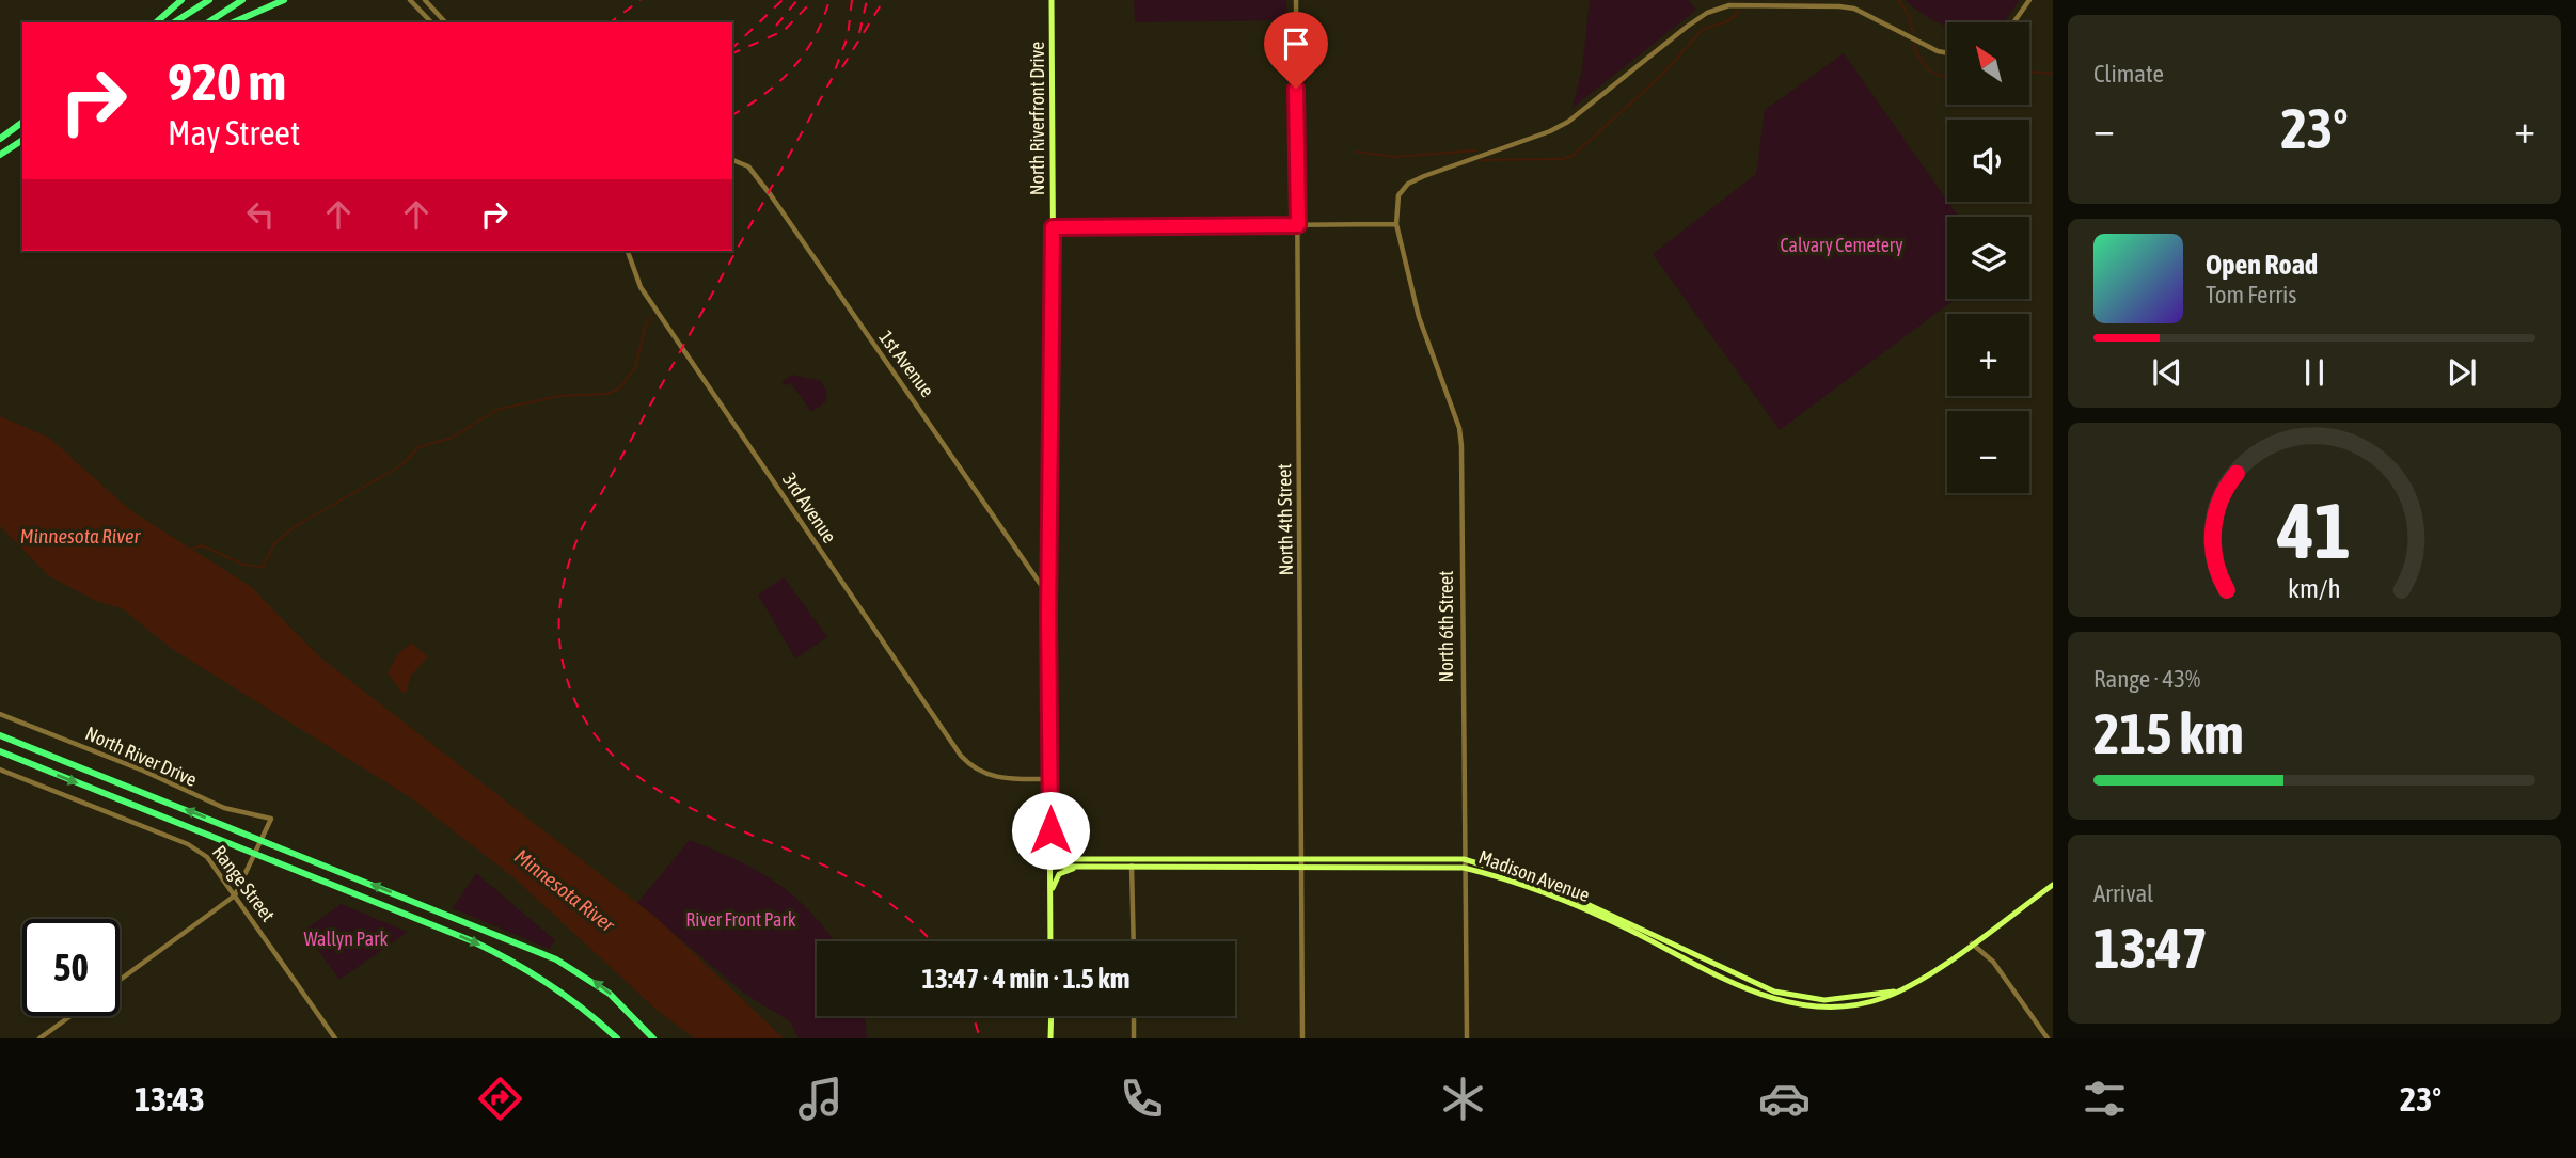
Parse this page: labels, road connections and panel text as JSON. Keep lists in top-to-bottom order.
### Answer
{
  "streets": {
    "main road": ["North Riverfront Drive", "Madison Avenue"],
    "street": [
      "1st Avenue",
      "3rd Avenue",
      "North 4th Street",
      "North 6th Street",
      "North River Drive",
      "Range Street"
    ]
  },
  "crossings": [
    ["North Riverfront Drive", "1st Avenue"],
    ["North Riverfront Drive", "3rd Avenue"],
    ["North Riverfront Drive", "Madison Avenue"],
    ["North 4th Street", "Madison Avenue"],
    ["North 6th Street", "Madison Avenue"]
  ],
  "water": ["Minnesota River"],
  "parks": ["Calvary Cemetery", "River Front Park", "Wallyn Park"],
  "north": "top left",
  "page": {
    "tile": [
      "Climate",
      ["Range · 43%", "215 km"],
      ["Arrival", "13:47"]
    ],
    "map_buttons": ["+", "−"],
    "turn": ["920 m", "May Street"],
    "heat": ["−", "23°", "+"],
    "song": ["Open Road", "Tom Ferris"],
    "limit": "50",
    "trip": "13:47 · 4 min · 1.5 km",
    "tabs": ["13:43", "23°"],
    "gauge": ["41", "km/h"]
  }
}
